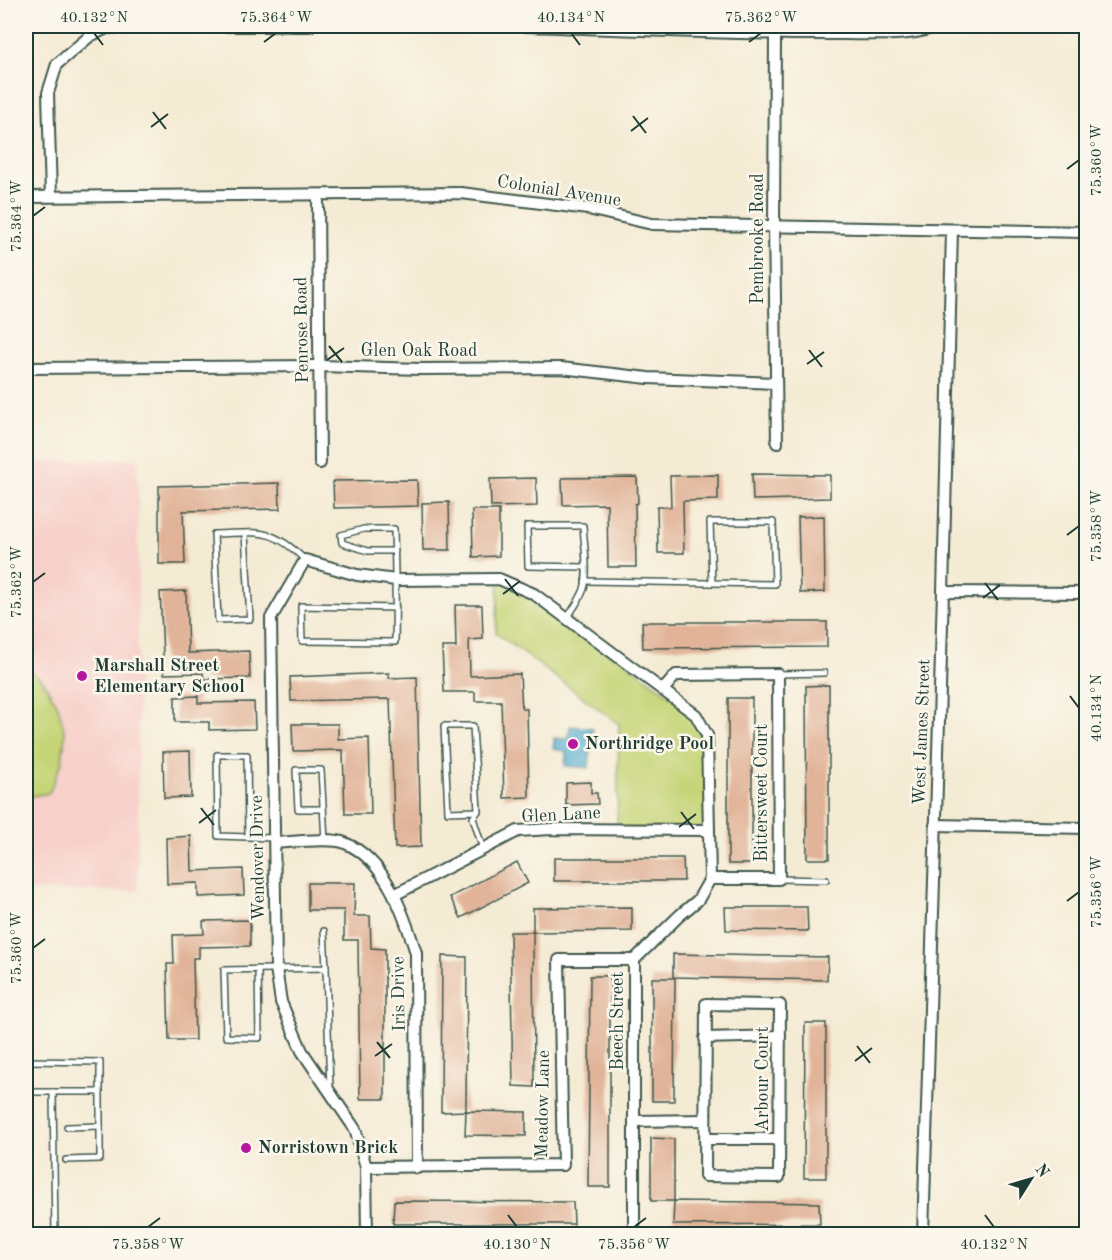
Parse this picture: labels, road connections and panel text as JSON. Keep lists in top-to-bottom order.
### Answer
{
  "streets": {
    "street": [
      "Colonial Avenue",
      "Pembrooke Road",
      "Penrose Road",
      "Glen Oak Road",
      "West James Street",
      "Bittersweet Court",
      "Glen Lane",
      "Wendover Drive",
      "Iris Drive",
      "Beech Street",
      "Arbour Court",
      "Meadow Lane"
    ]
  },
  "crossings": [
    ["Colonial Avenue", "Pembrooke Road"],
    ["Colonial Avenue", "Penrose Road"],
    ["Colonial Avenue", "West James Street"],
    ["Pembrooke Road", "Glen Oak Road"],
    ["Penrose Road", "Glen Oak Road"],
    ["Bittersweet Court", "Beech Street"],
    ["Glen Lane", "Iris Drive"],
    ["Wendover Drive", "Iris Drive"],
    ["Wendover Drive", "Meadow Lane"],
    ["Iris Drive", "Meadow Lane"],
    ["Beech Street", "Meadow Lane"]
  ],
  "places": ["Marshall Street Elementary School", "Northridge Pool", "Norristown Brick"],
  "north": "top right",
  "coordinates": [
    "40.132°N",
    "75.364°W",
    "40.134°N",
    "75.362°W",
    "75.360°W",
    "75.358°W",
    "75.356°W",
    "40.130°N"
  ]
}
